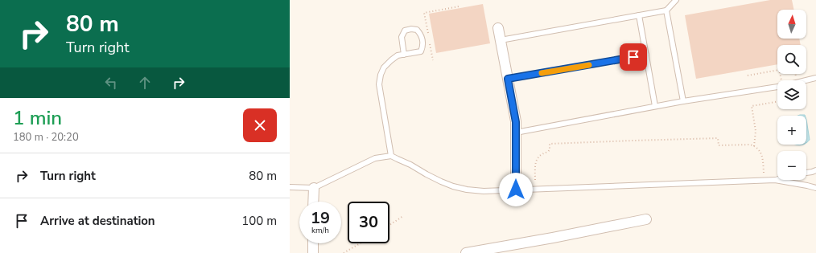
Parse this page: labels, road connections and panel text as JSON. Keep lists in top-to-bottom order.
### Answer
{
  "north": "top",
  "page": {
    "turn": ["80 m", "Turn right"],
    "map_buttons": ["+", "−"],
    "heading": ["1 min", "180 m · 20:20"],
    "list": [
      {
        "name": "Turn right",
        "value": "80 m"
      },
      {
        "name": "Arrive at destination",
        "value": "100 m"
      }
    ],
    "speed": "19 km/h",
    "limit": "30"
  }
}
